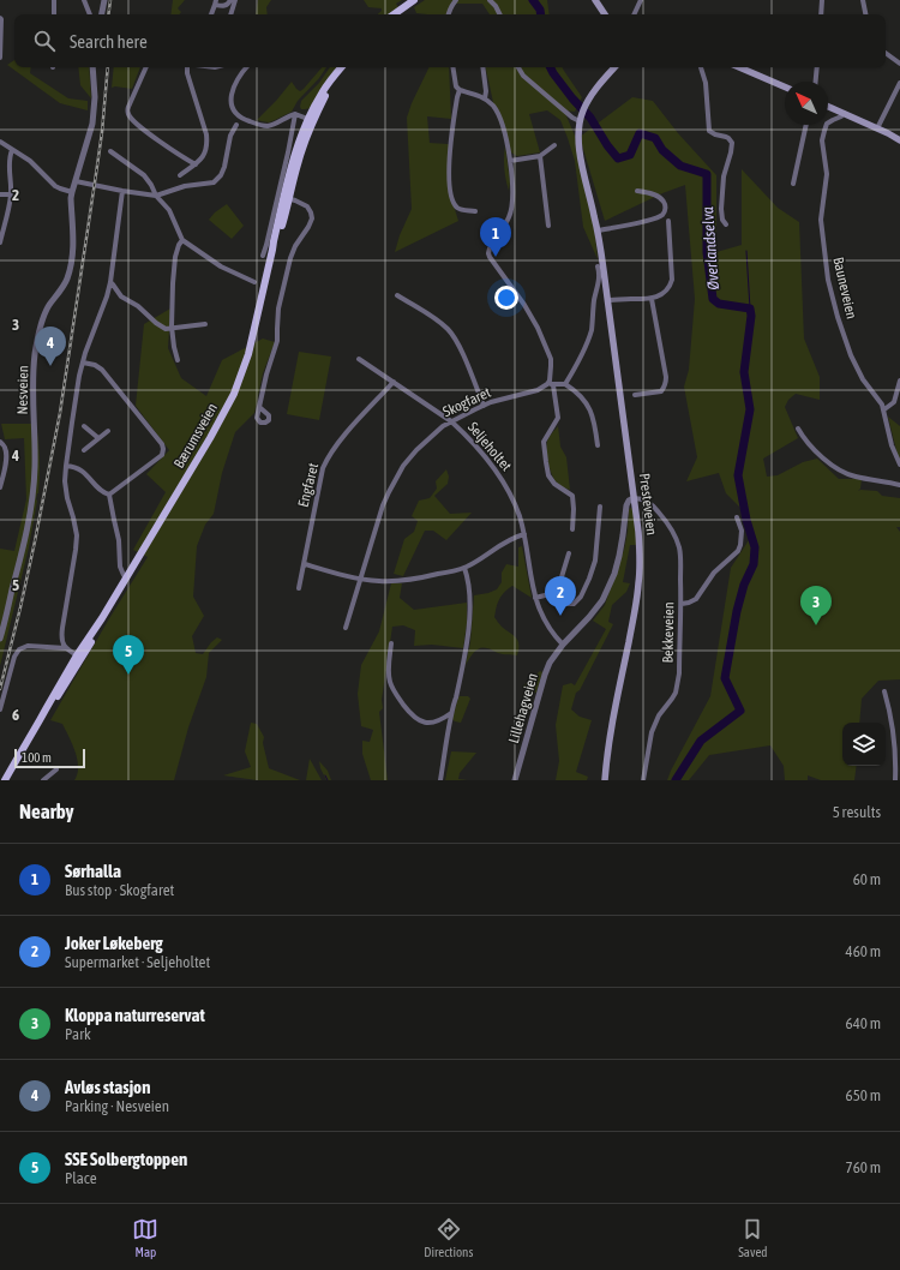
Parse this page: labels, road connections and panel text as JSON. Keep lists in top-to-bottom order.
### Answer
{
  "streets": {
    "main road": ["Bærumsveien", "Presteveien"],
    "street": [
      "Bauneveien",
      "Nesveien",
      "Skogfaret",
      "Seljeholtet",
      "Engfaret",
      "Bekkeveien",
      "Lillehagveien"
    ]
  },
  "crossings": [
    ["Skogfaret", "Seljeholtet"],
    ["Seljeholtet", "Engfaret"],
    ["Seljeholtet", "Lillehagveien"],
    ["Presteveien", "Bekkeveien"],
    ["Presteveien", "Lillehagveien"],
    ["Bekkeveien", "Lillehagveien"]
  ],
  "water": ["Øverlandselva"],
  "scale_bar": "100 m",
  "north": "top left",
  "page": {
    "search": "Search here",
    "pins": [
      "1",
      "4",
      "2",
      "3",
      "5"
    ],
    "scale": "100 m",
    "heading": ["Nearby", "5 results"],
    "list": [
      {
        "mark": "1",
        "name": "Sørhalla",
        "note": "Bus stop · Skogfaret",
        "value": "60 m"
      },
      {
        "mark": "2",
        "name": "Joker Løkeberg",
        "note": "Supermarket · Seljeholtet",
        "value": "460 m"
      },
      {
        "mark": "3",
        "name": "Kloppa naturreservat",
        "note": "Park",
        "value": "640 m"
      },
      {
        "mark": "4",
        "name": "Avløs stasjon",
        "note": "Parking · Nesveien",
        "value": "650 m"
      },
      {
        "mark": "5",
        "name": "SSE Solbergtoppen",
        "note": "Place",
        "value": "760 m"
      }
    ],
    "nav": ["Map", "Directions", "Saved"]
  },
  "grid": {
    "rows": [
      "2",
      "3",
      "4",
      "5",
      "6"
    ]
  }
}
